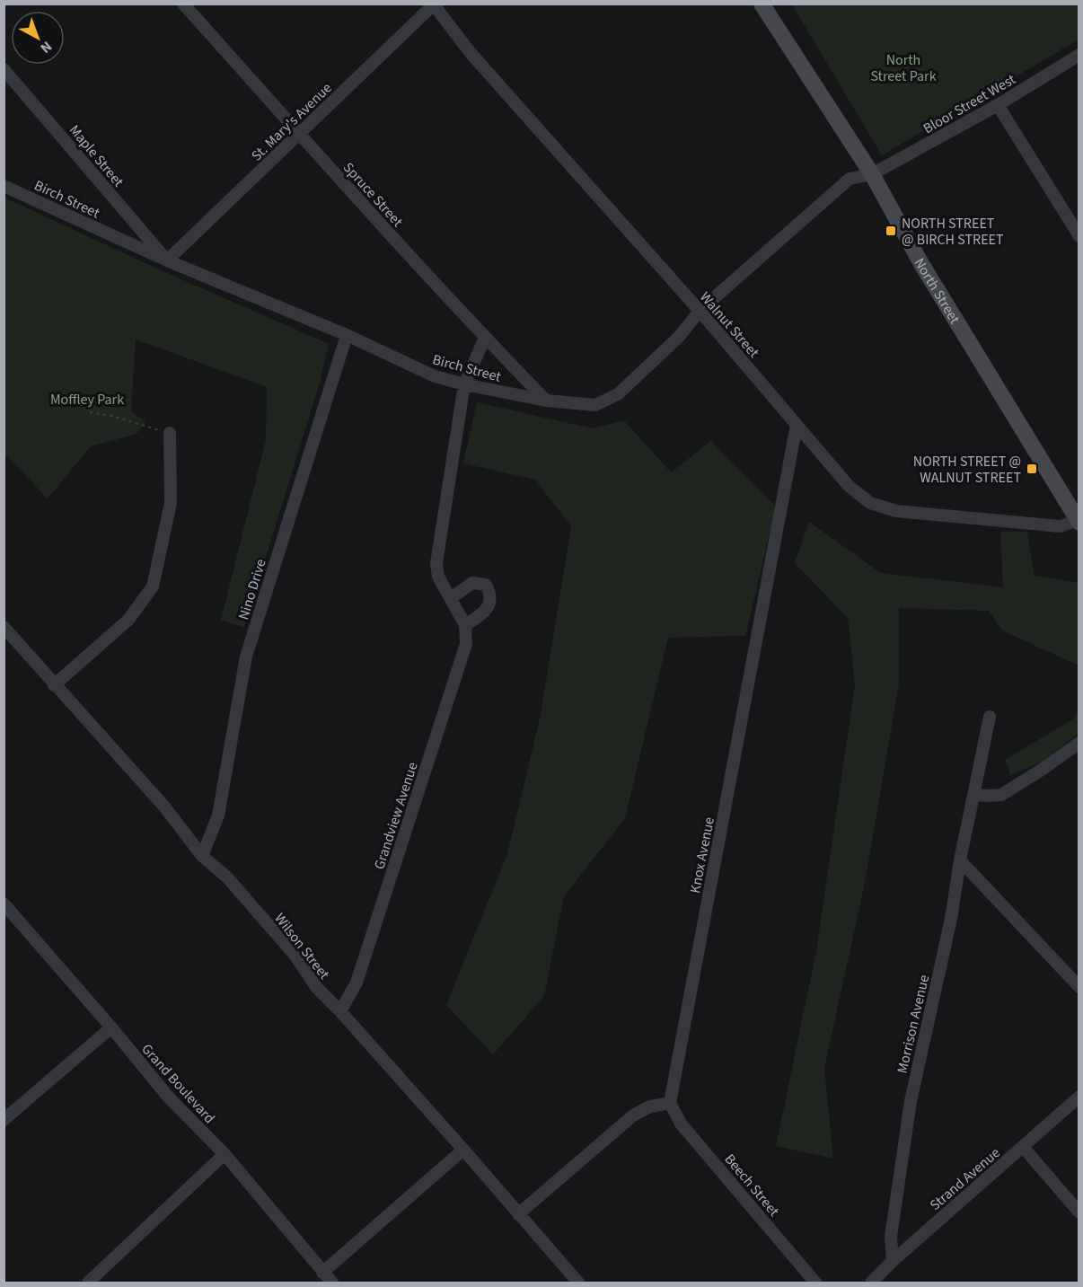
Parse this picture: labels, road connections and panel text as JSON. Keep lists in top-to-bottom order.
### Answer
{
  "streets": {
    "main road": ["North Street"],
    "street": [
      "Bloor Street West",
      "St. Mary's Avenue",
      "Maple Street",
      "Spruce Street",
      "Birch Street",
      "Walnut Street",
      "Nino Drive",
      "Grandview Avenue",
      "Knox Avenue",
      "Wilson Street",
      "Morrison Avenue",
      "Grand Boulevard",
      "Strand Avenue",
      "Beech Street"
    ]
  },
  "crossings": [
    ["Bloor Street West", "Birch Street"],
    ["Bloor Street West", "North Street"],
    ["St. Mary's Avenue", "Maple Street"],
    ["St. Mary's Avenue", "Spruce Street"],
    ["St. Mary's Avenue", "Birch Street"],
    ["St. Mary's Avenue", "Walnut Street"],
    ["Maple Street", "Birch Street"],
    ["Spruce Street", "Birch Street"],
    ["Birch Street", "North Street"],
    ["Birch Street", "Walnut Street"],
    ["Birch Street", "Nino Drive"],
    ["North Street", "Walnut Street"],
    ["Walnut Street", "Knox Avenue"],
    ["Nino Drive", "Wilson Street"],
    ["Grandview Avenue", "Wilson Street"],
    ["Knox Avenue", "Beech Street"],
    ["Morrison Avenue", "Strand Avenue"]
  ],
  "parks": ["North Street Park", "Moffley Park"],
  "places": {
    "transit": ["NORTH STREET @ BIRCH STREET", "NORTH STREET @ WALNUT STREET"]
  },
  "north": "bottom right"
}
